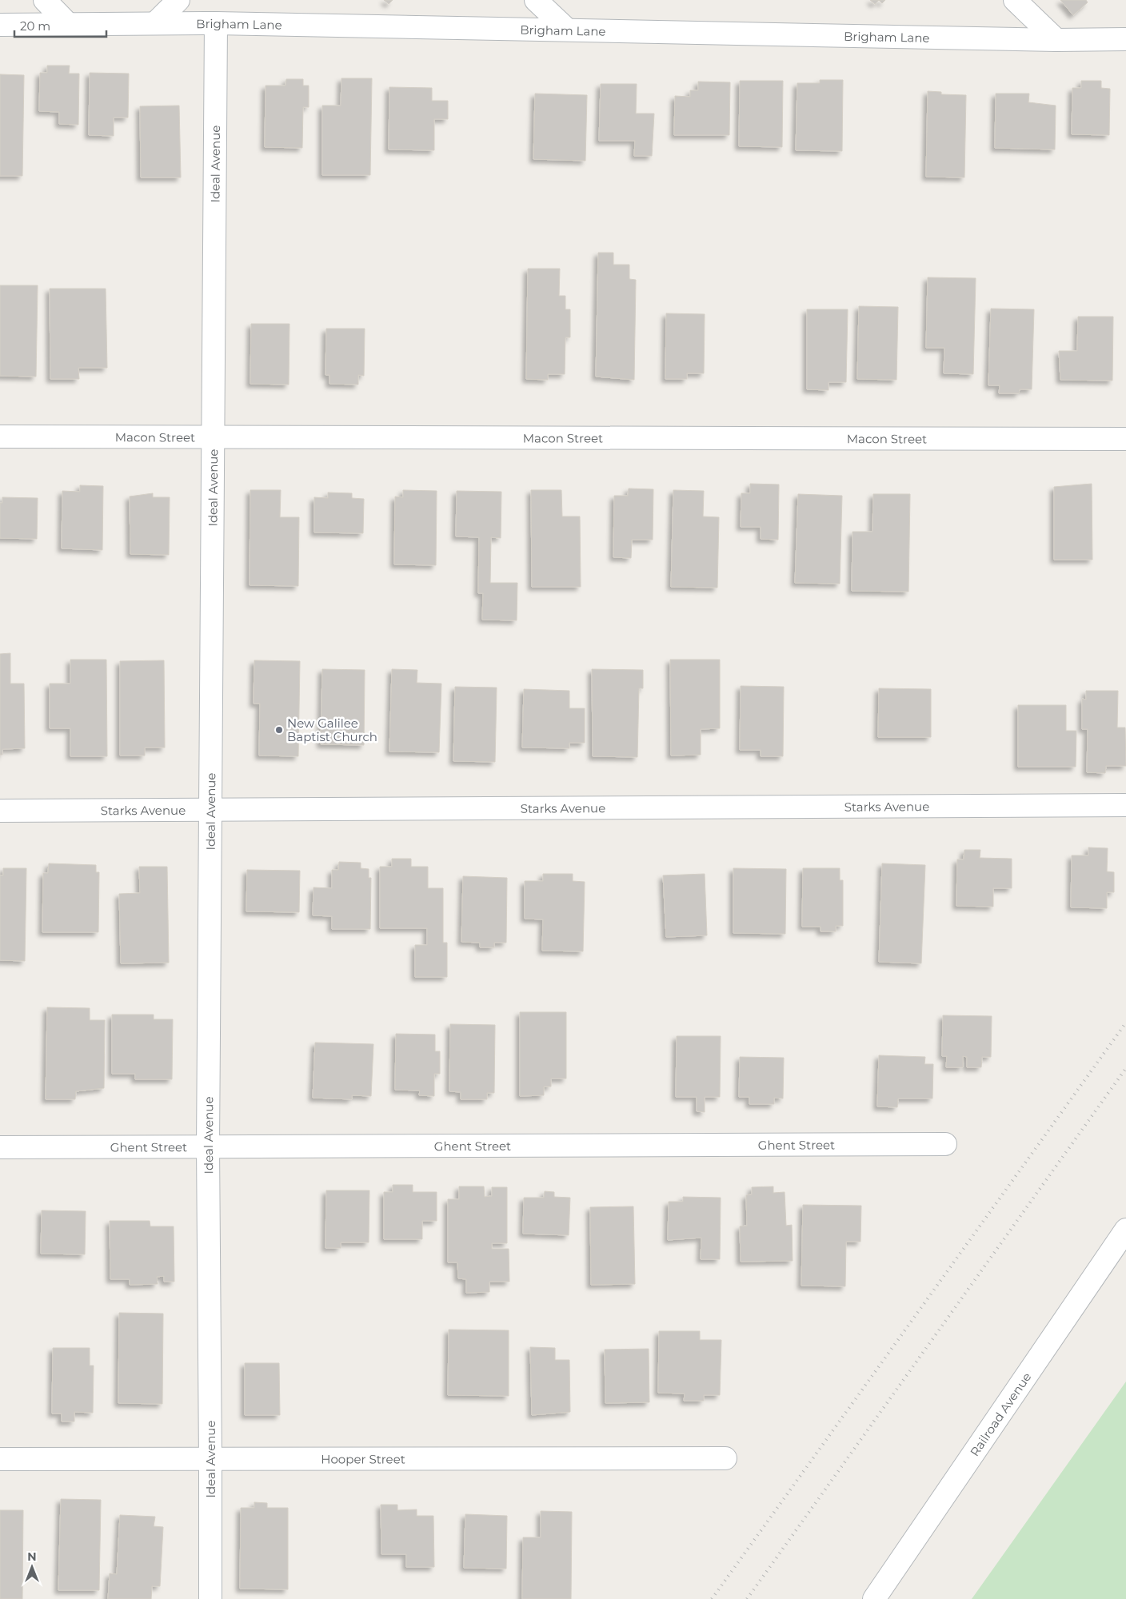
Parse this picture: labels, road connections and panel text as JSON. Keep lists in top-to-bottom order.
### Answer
{
  "streets": {
    "street": [
      "Brigham Lane",
      "Ideal Avenue",
      "Macon Street",
      "Starks Avenue",
      "Ghent Street",
      "Railroad Avenue",
      "Hooper Street"
    ]
  },
  "crossings": [
    ["Brigham Lane", "Ideal Avenue"],
    ["Ideal Avenue", "Macon Street"],
    ["Ideal Avenue", "Starks Avenue"],
    ["Ideal Avenue", "Ghent Street"],
    ["Ideal Avenue", "Hooper Street"]
  ],
  "places": ["New Galilee Baptist Church"],
  "scale_bar": "20 m",
  "north": "top"
}
